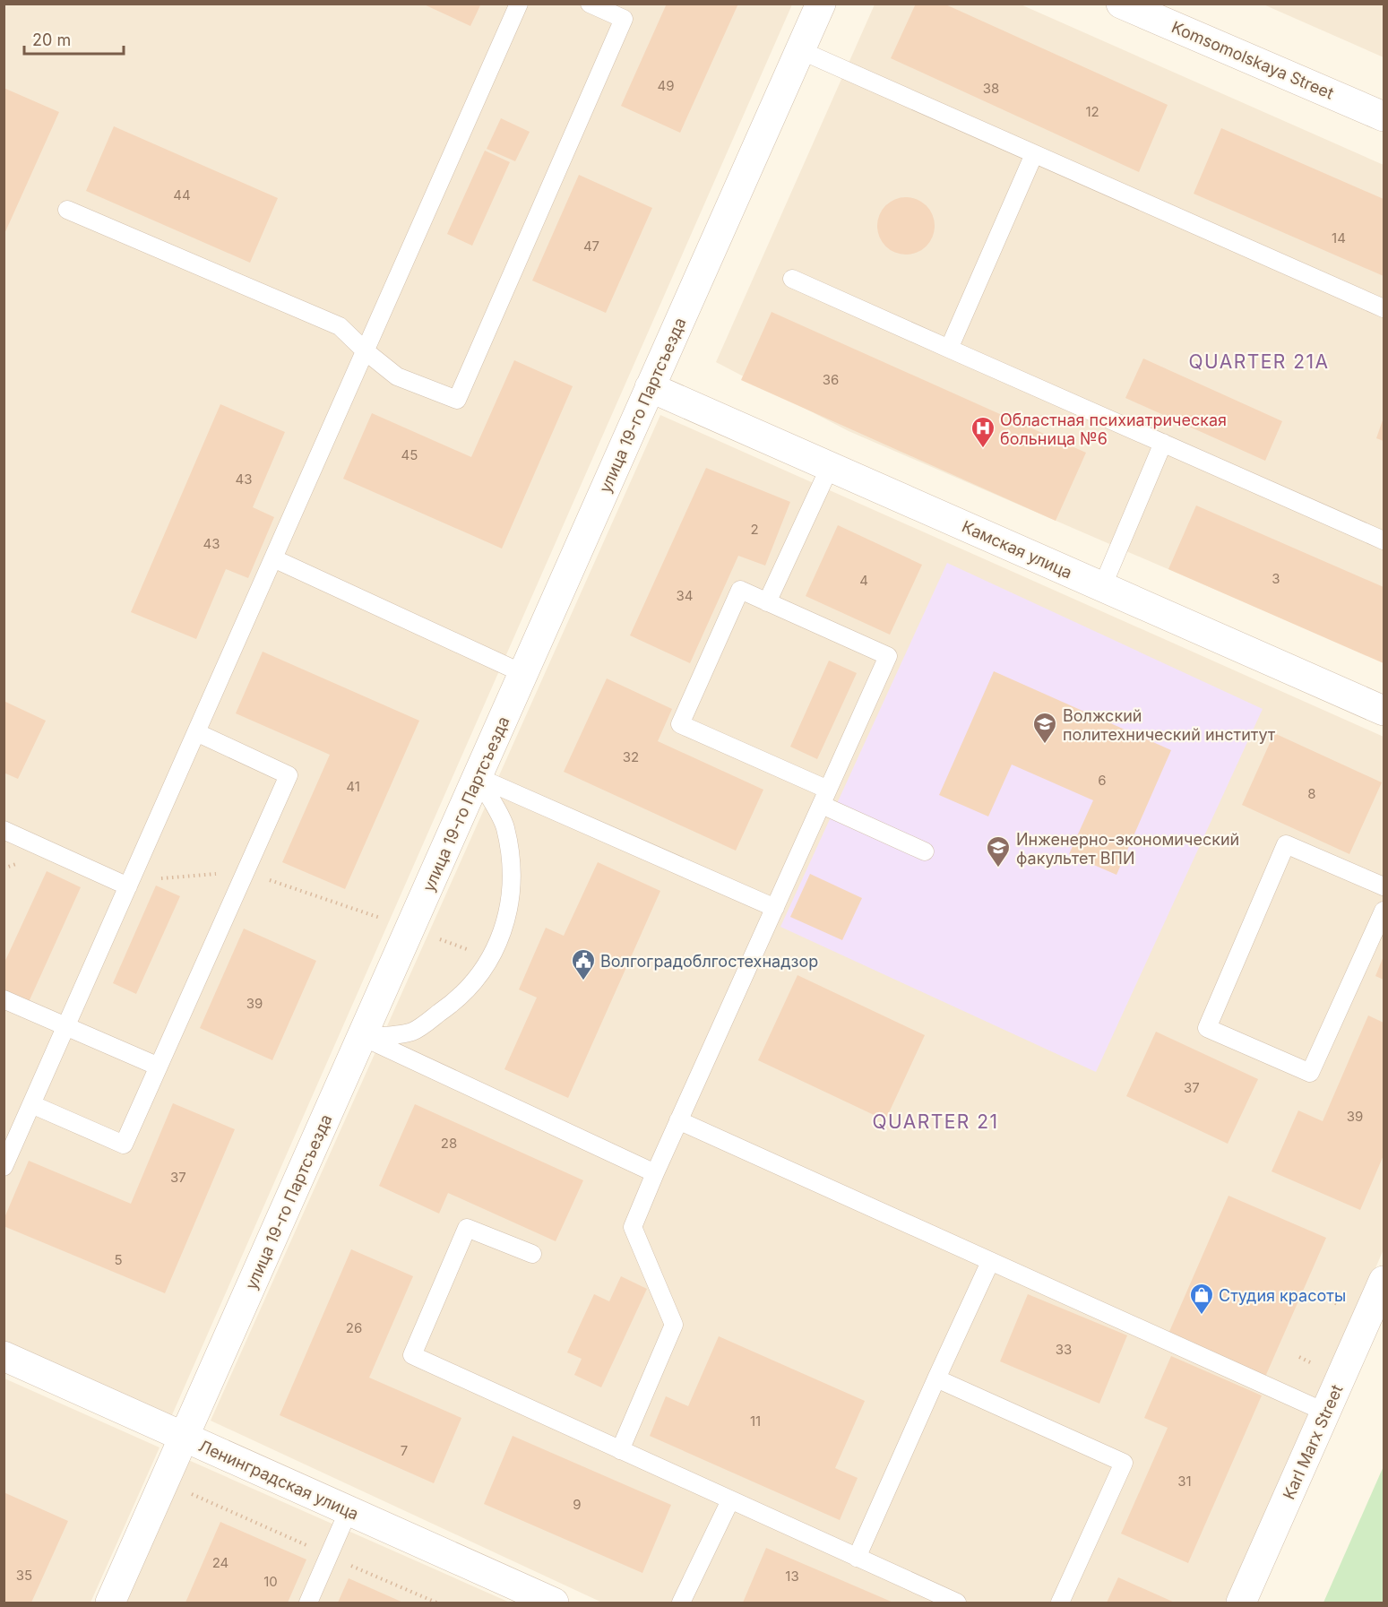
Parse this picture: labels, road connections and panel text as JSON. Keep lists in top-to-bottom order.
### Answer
{
  "streets": {
    "street": [
      "Komsomolskaya Street",
      "улица 19-го Партсъезда",
      "Камская улица",
      "Karl Marx Street",
      "Ленинградская улица"
    ]
  },
  "crossings": [
    ["улица 19-го Партсъезда", "Камская улица"],
    ["улица 19-го Партсъезда", "Ленинградская улица"]
  ],
  "districts": ["QUARTER 21A", "QUARTER 21"],
  "places": {
    "hospital": ["Областная психиатрическая больница №6"],
    "school or university": ["Волжский политехнический институт", "Инженерно-экономический факультет ВПИ"],
    "public building": ["Волгоградоблгостехнадзор"],
    "shop": ["Студия красоты"]
  },
  "house_numbers": [
    "49",
    "38",
    "12",
    "44",
    "14",
    "47",
    "36",
    "45",
    "43",
    "2",
    "43",
    "3",
    "4",
    "34",
    "32",
    "6",
    "41",
    "8",
    "39",
    "37",
    "39",
    "28",
    "37",
    "5",
    "26",
    "33",
    "11",
    "7",
    "31",
    "9",
    "24",
    "35",
    "13",
    "10"
  ],
  "scale_bar": "20 m"
}
